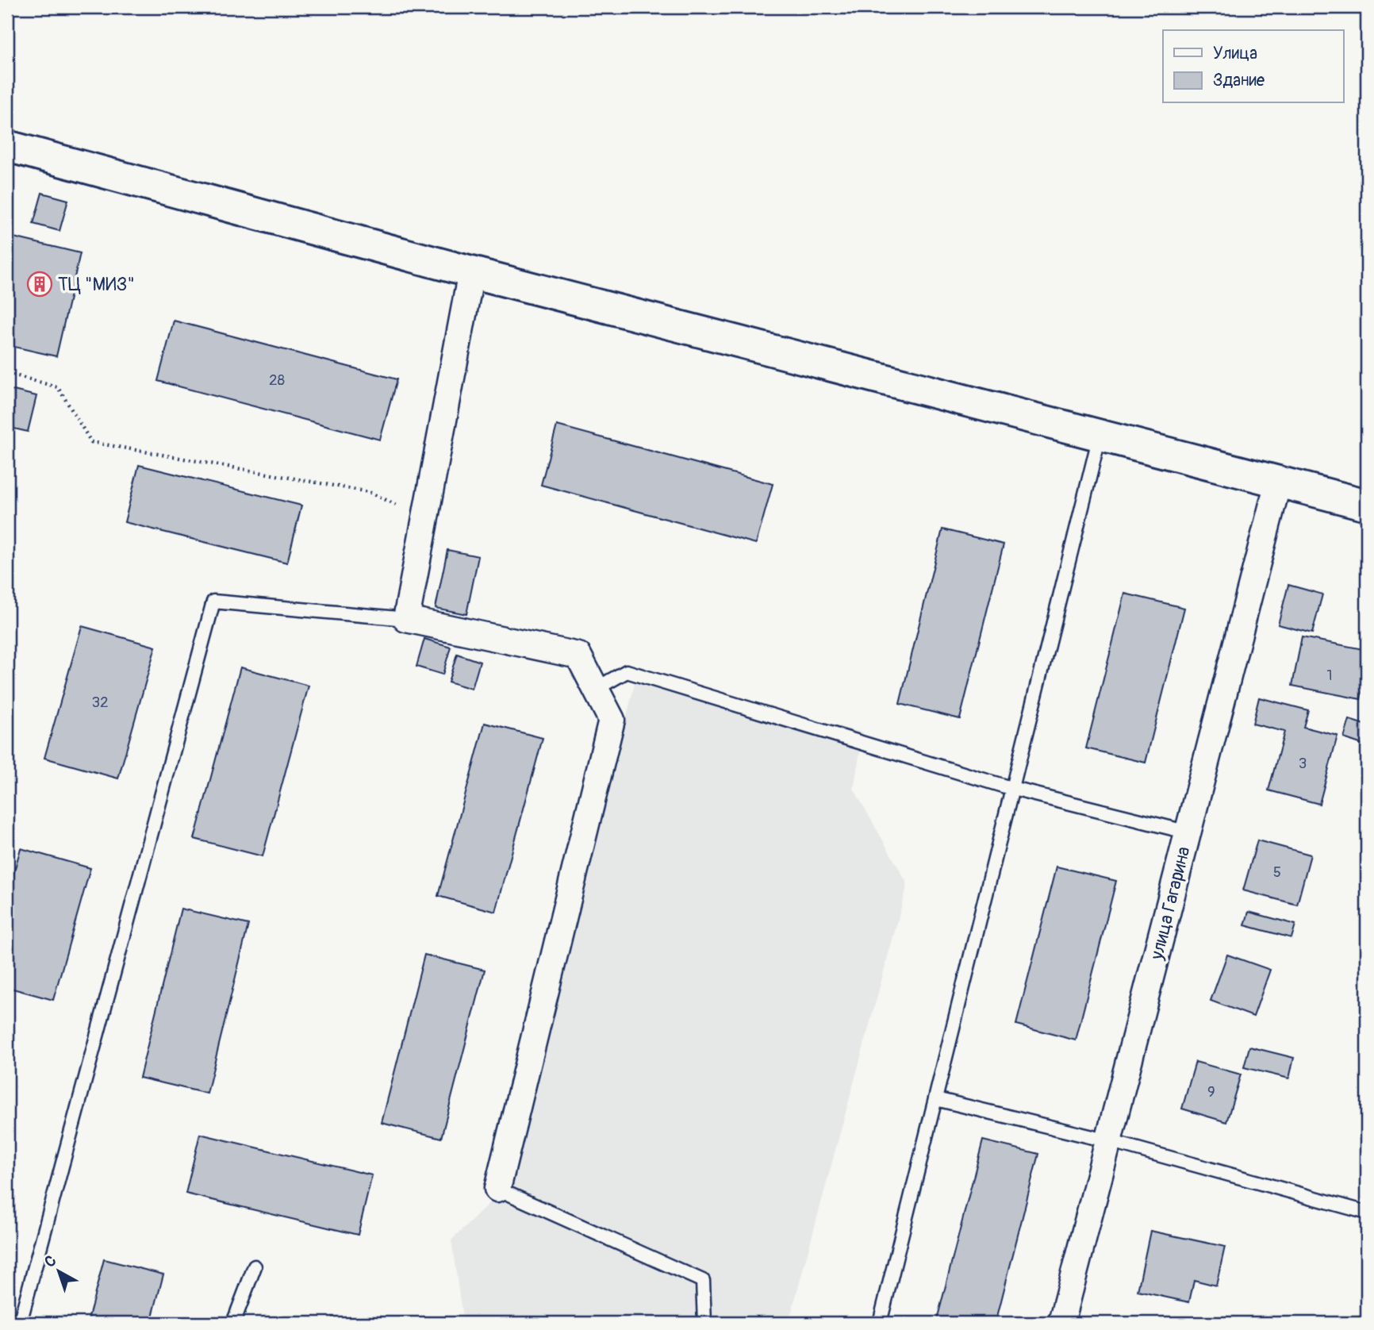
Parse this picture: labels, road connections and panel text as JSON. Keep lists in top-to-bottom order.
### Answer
{
  "streets": {
    "street": ["улица Гагарина"]
  },
  "places": {
    "building": ["ТЦ \"МИЗ\""]
  },
  "house_numbers": [
    "28",
    "1",
    "32",
    "3",
    "5",
    "9"
  ],
  "legend": ["Улица", "Здание"],
  "north": "top left"
}
